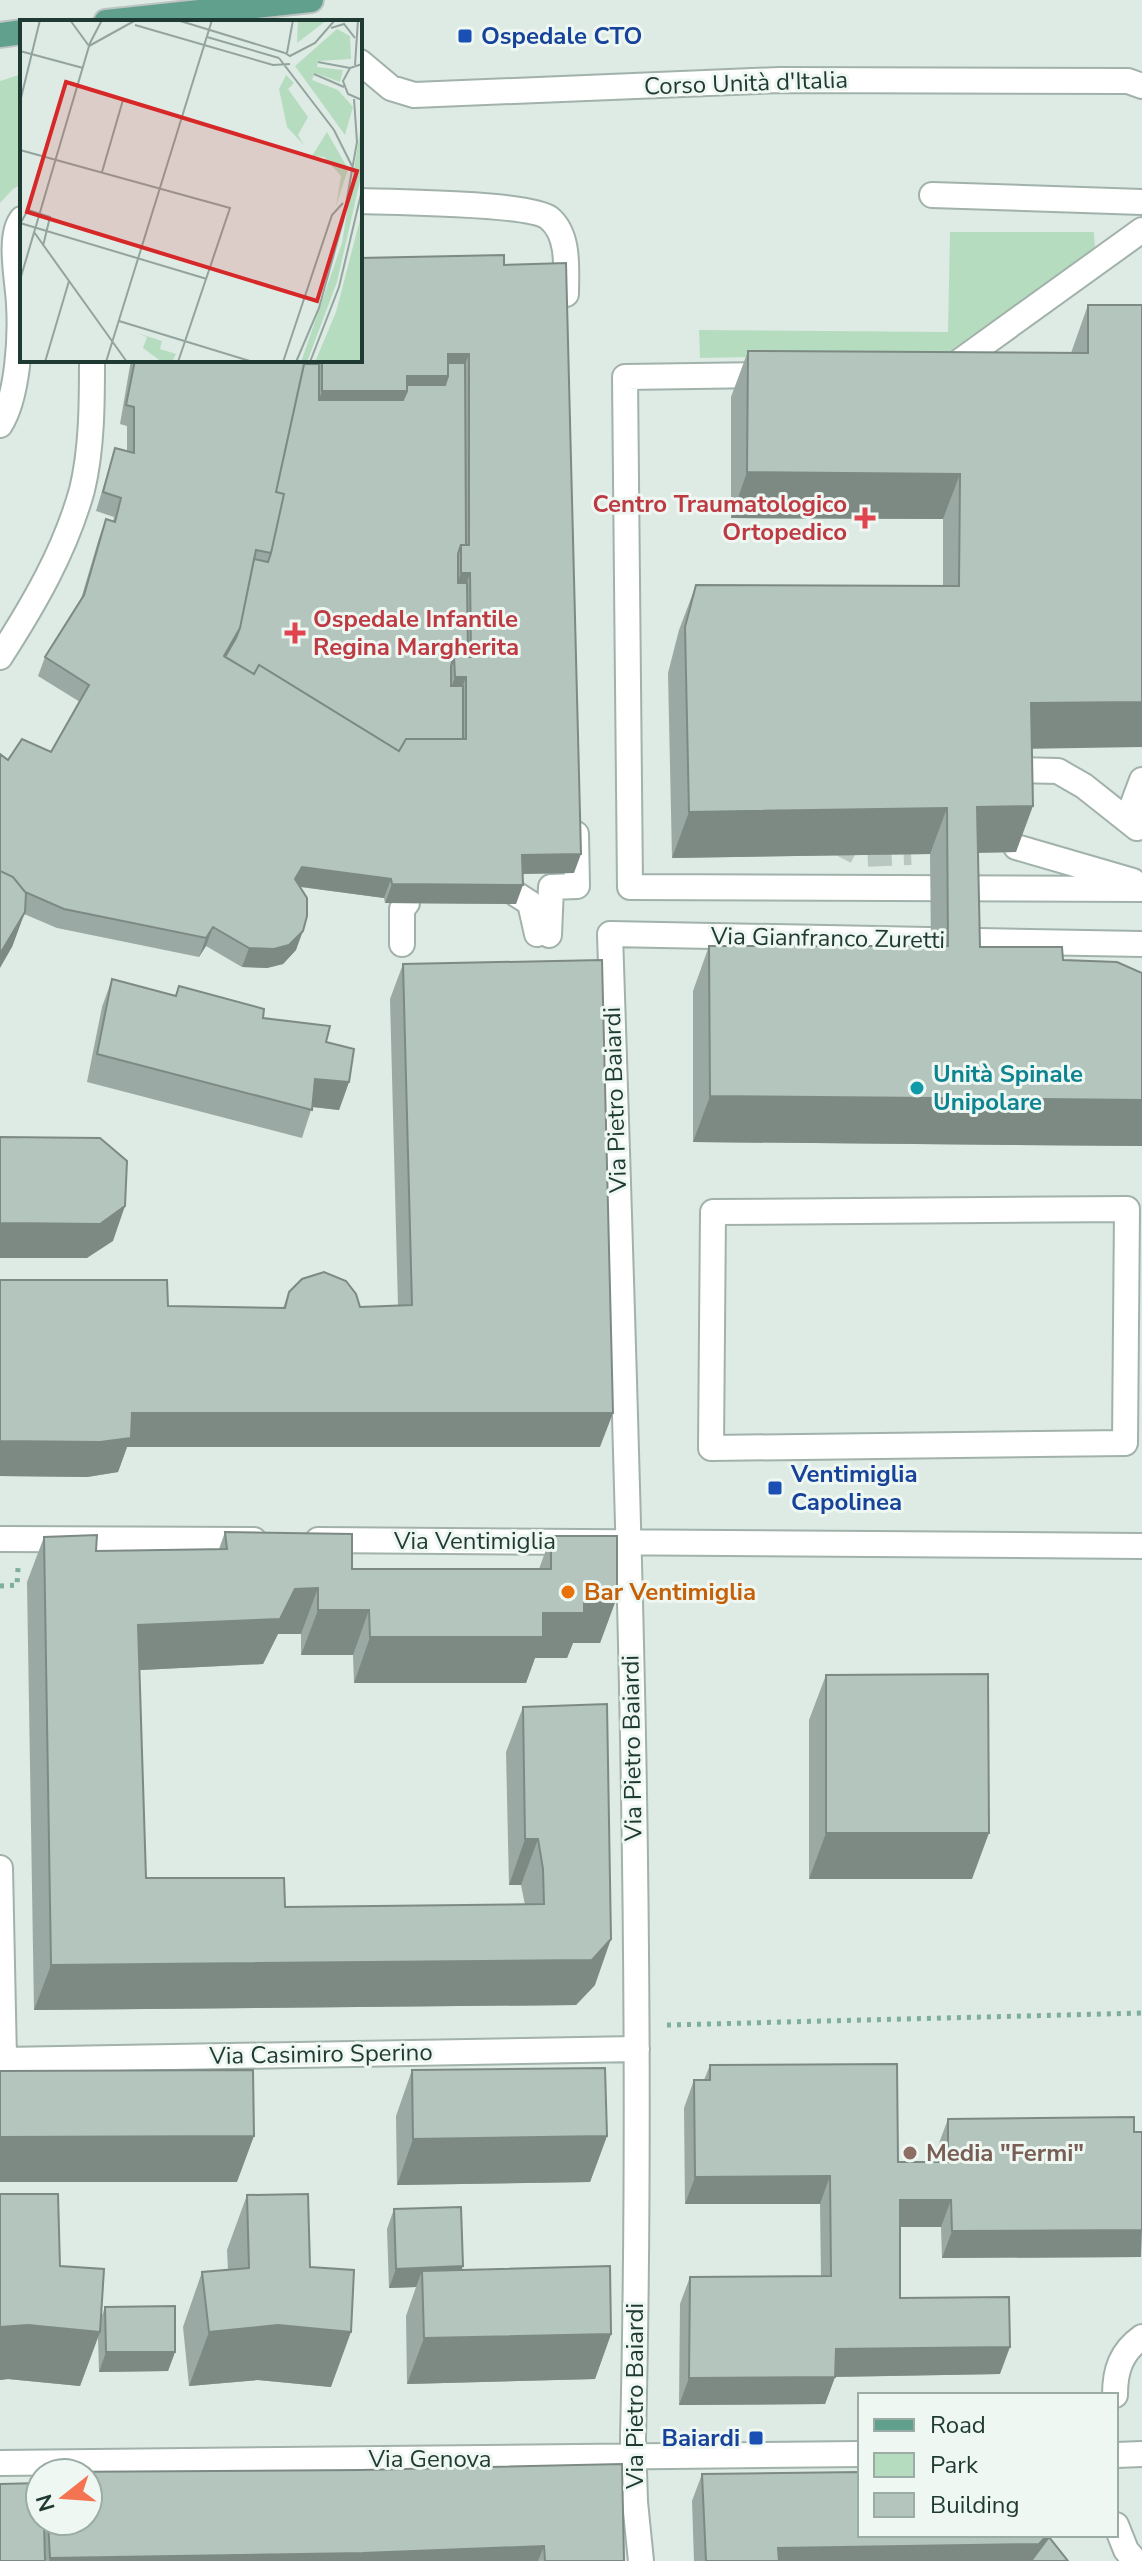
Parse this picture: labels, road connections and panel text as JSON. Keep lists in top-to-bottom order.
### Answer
{
  "streets": {
    "street": [
      "Corso Unità d'Italia",
      "Via Gianfranco Zuretti",
      "Via Pietro Baiardi",
      "Via Ventimiglia",
      "Via Casimiro Sperino",
      "Via Genova"
    ]
  },
  "crossings": [
    ["Via Gianfranco Zuretti", "Via Pietro Baiardi"],
    ["Via Pietro Baiardi", "Via Ventimiglia"],
    ["Via Pietro Baiardi", "Via Casimiro Sperino"],
    ["Via Pietro Baiardi", "Via Genova"]
  ],
  "places": {
    "transit": ["Ospedale CTO", "Ventimiglia Capolinea", "Baiardi"],
    "health": ["Centro Traumatologico Ortopedico", "Ospedale Infantile Regina Margherita"],
    "other": ["Unità Spinale Unipolare", "Bar Ventimiglia", "Media \"Fermi\""]
  },
  "legend": ["Road", "Park", "Building"],
  "north": "left"
}
